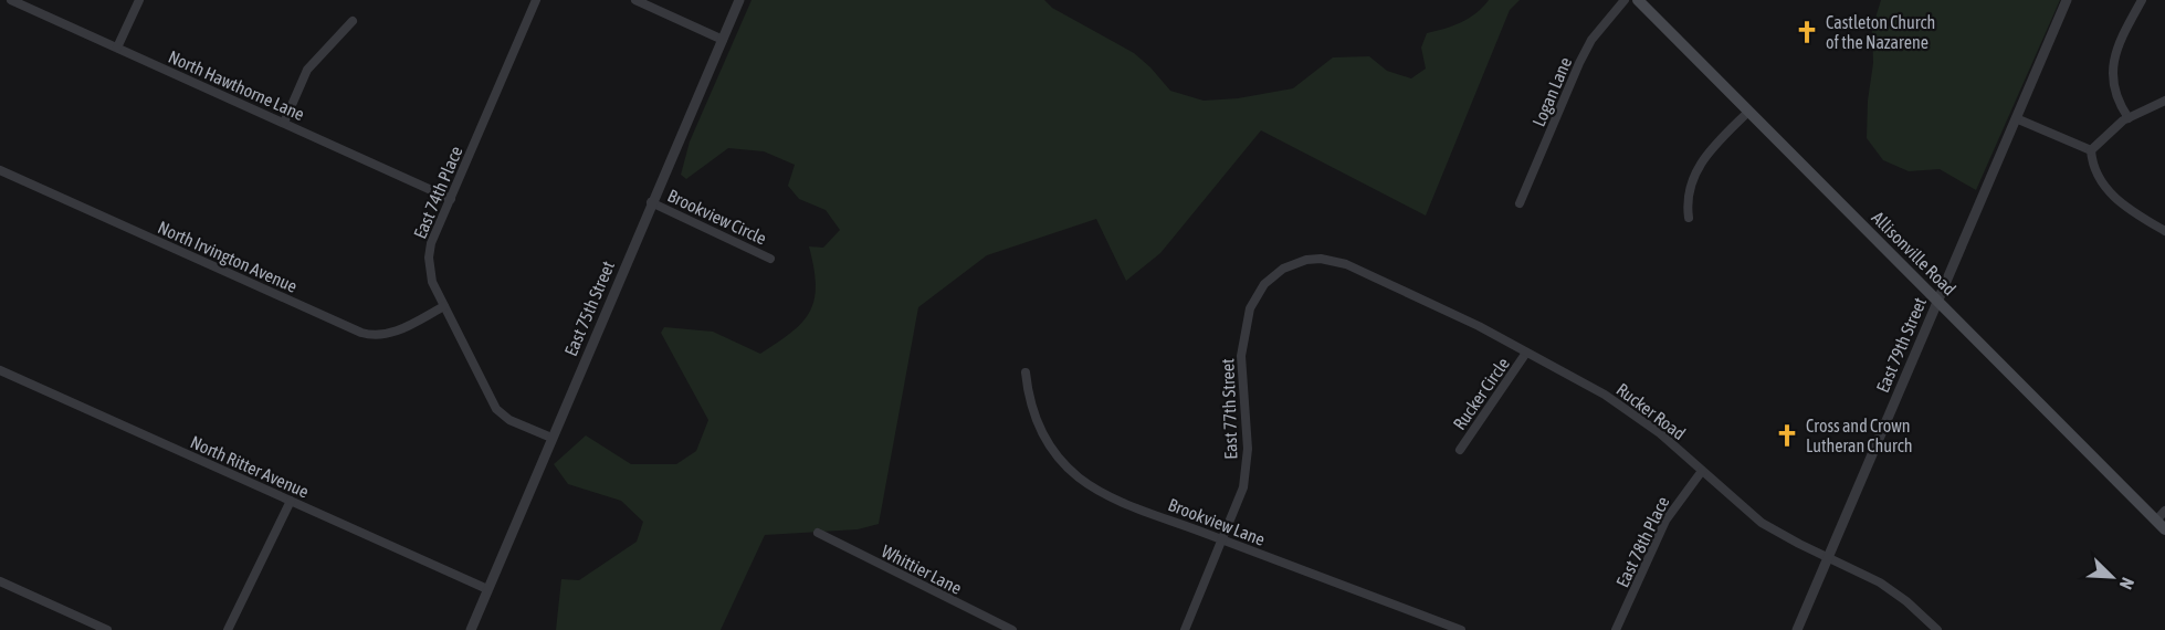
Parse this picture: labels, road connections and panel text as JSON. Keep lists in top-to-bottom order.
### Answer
{
  "streets": {
    "main road": ["Allisonville Road"],
    "street": [
      "North Hawthorne Lane",
      "Logan Lane",
      "East 74th Place",
      "Brookview Circle",
      "North Irvington Avenue",
      "East 75th Street",
      "East 79th Street",
      "Rucker Circle",
      "East 77th Street",
      "Rucker Road",
      "North Ritter Avenue",
      "Brookview Lane",
      "East 78th Place",
      "Whittier Lane"
    ]
  },
  "crossings": [
    ["North Hawthorne Lane", "East 74th Place"],
    ["East 74th Place", "North Irvington Avenue"],
    ["East 74th Place", "East 75th Street"],
    ["Brookview Circle", "East 75th Street"],
    ["Allisonville Road", "East 79th Street"],
    ["East 75th Street", "North Ritter Avenue"],
    ["East 79th Street", "Rucker Road"],
    ["Rucker Circle", "Rucker Road"],
    ["East 77th Street", "Rucker Road"],
    ["East 77th Street", "Brookview Lane"],
    ["Rucker Road", "East 78th Place"]
  ],
  "places": {
    "church": ["Castleton Church of the Nazarene", "Cross and Crown Lutheran Church"]
  },
  "north": "bottom right"
}
